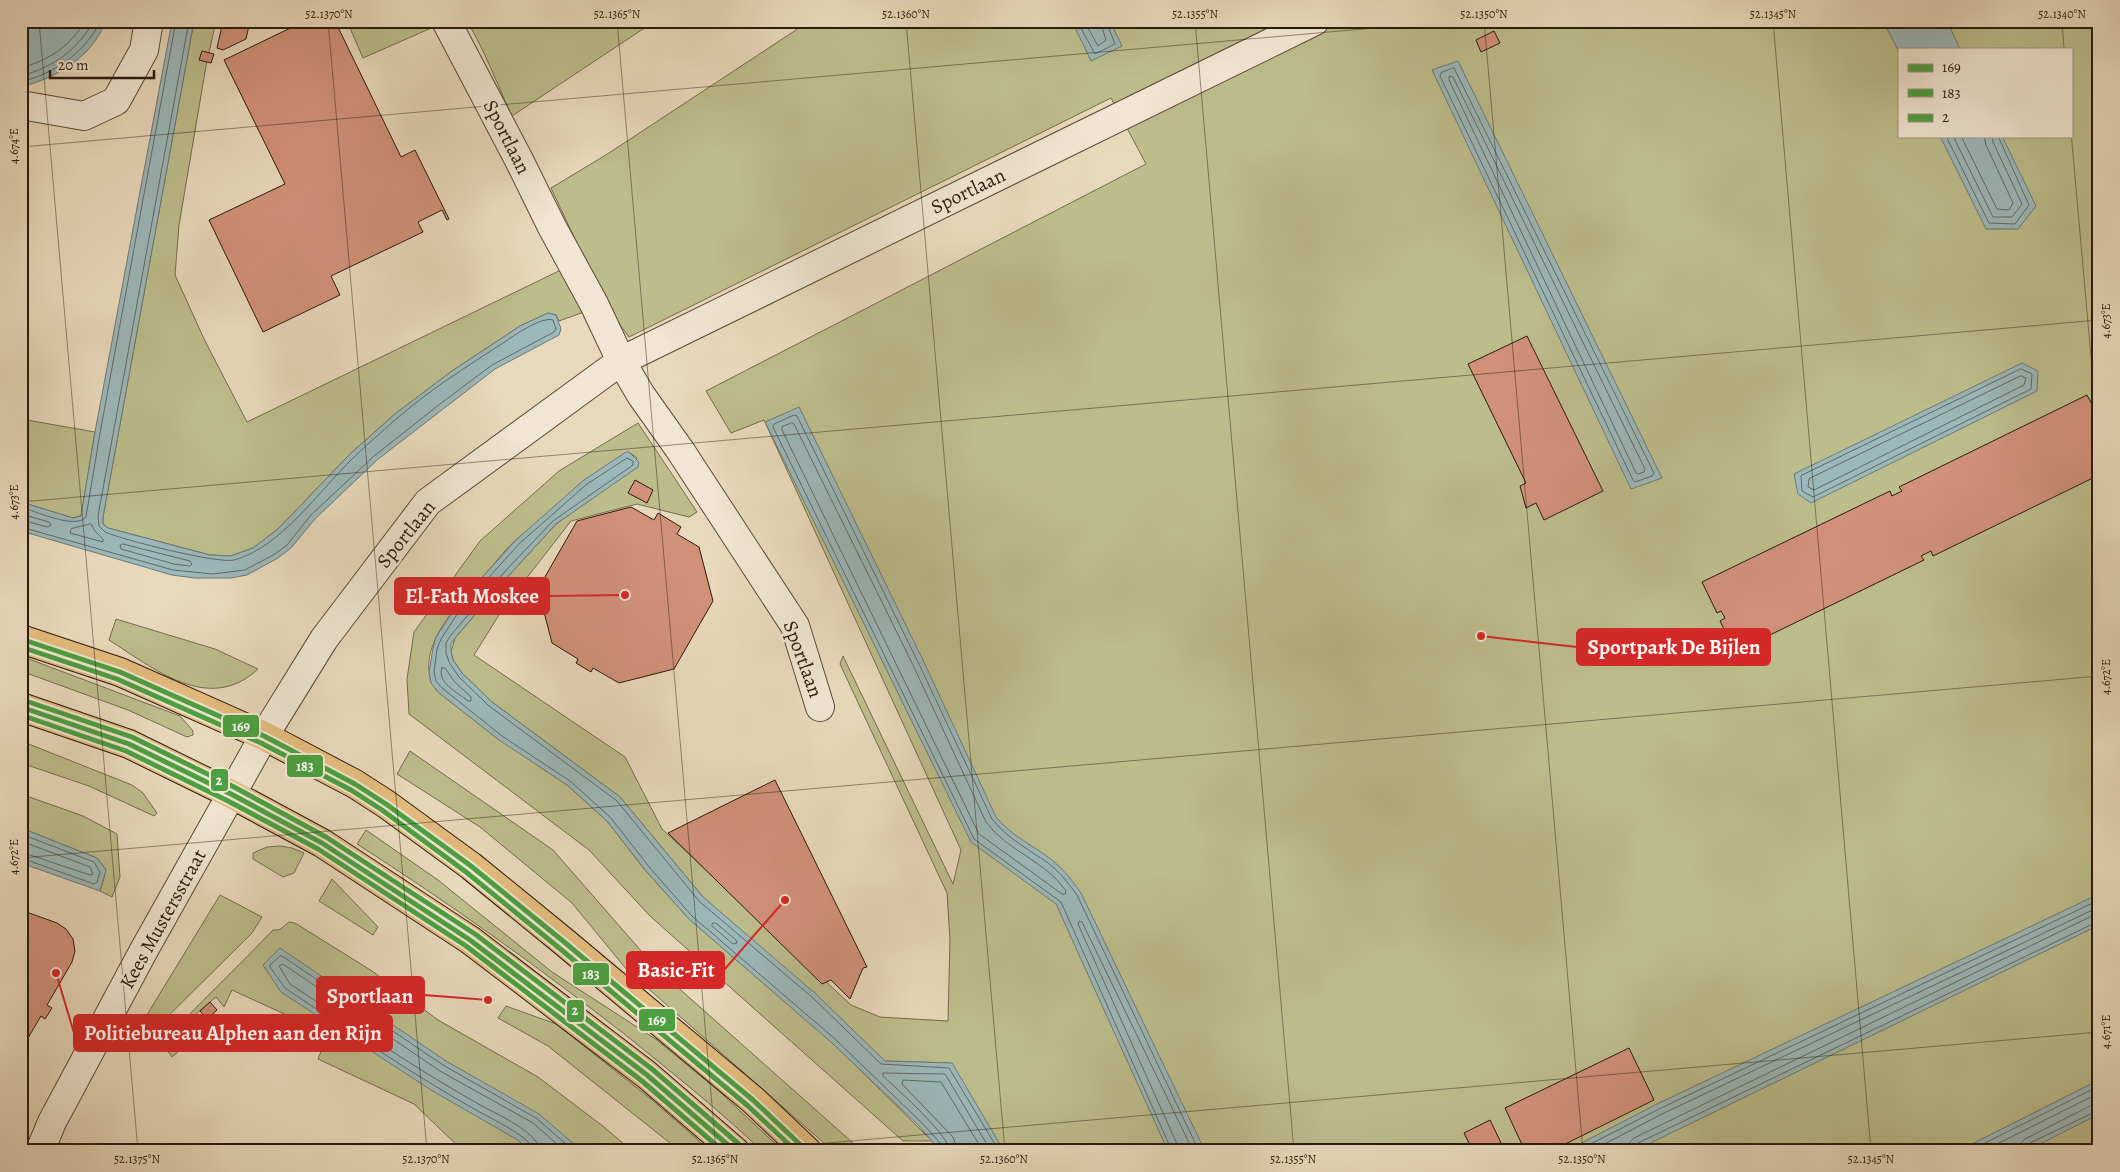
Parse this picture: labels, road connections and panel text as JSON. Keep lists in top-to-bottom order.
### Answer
{
  "streets": {
    "street": ["Sportlaan", "Kees Mustersstraat"]
  },
  "crossings": [
    ["Sportlaan", "Kees Mustersstraat"]
  ],
  "places": [
    "El-Fath Moskee",
    "Sportpark De Bijlen",
    "Basic-Fit",
    "Politiebureau Alphen aan den Rijn",
    "Sportlaan"
  ],
  "lines": ["transit line 169", "transit line 183", "transit line 2"],
  "legend": ["169", "183", "2"],
  "scale_bar": "20 m",
  "coordinates": [
    "52.1370°N",
    "52.1365°N",
    "52.1360°N",
    "52.1355°N",
    "52.1350°N",
    "52.1345°N",
    "52.1340°N",
    "4.674°E",
    "4.673°E",
    "4.672°E",
    "4.671°E",
    "52.1375°N"
  ]
}
